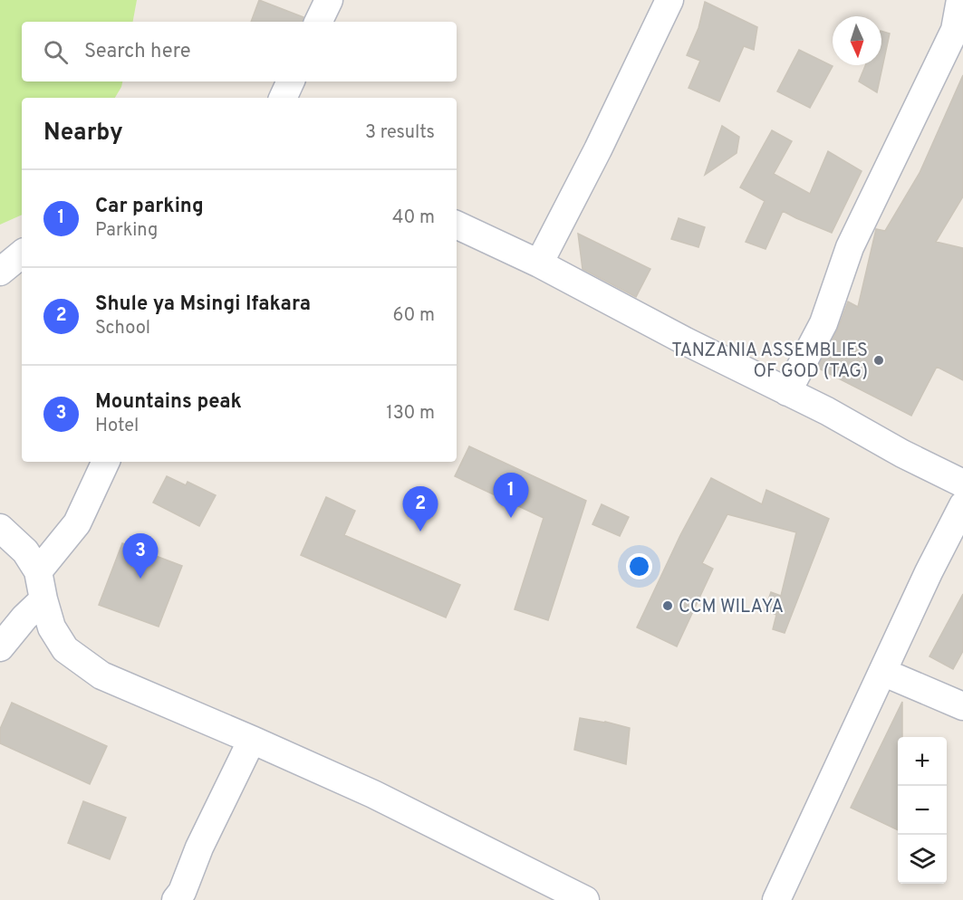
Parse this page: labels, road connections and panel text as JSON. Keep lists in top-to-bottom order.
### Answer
{
  "places": ["TANZANIA ASSEMBLIES OF GOD (TAG)", "CCM WILAYA"],
  "north": "bottom",
  "page": {
    "search": "Search here",
    "heading": ["Nearby", "3 results"],
    "list": [
      {
        "mark": "1",
        "name": "Car parking",
        "note": "Parking",
        "value": "40 m"
      },
      {
        "mark": "2",
        "name": "Shule ya Msingi Ifakara",
        "note": "School",
        "value": "60 m"
      },
      {
        "mark": "3",
        "name": "Mountains peak",
        "note": "Hotel",
        "value": "130 m"
      }
    ],
    "pins": ["1", "2", "3"],
    "map_buttons": ["+", "−"]
  }
}
